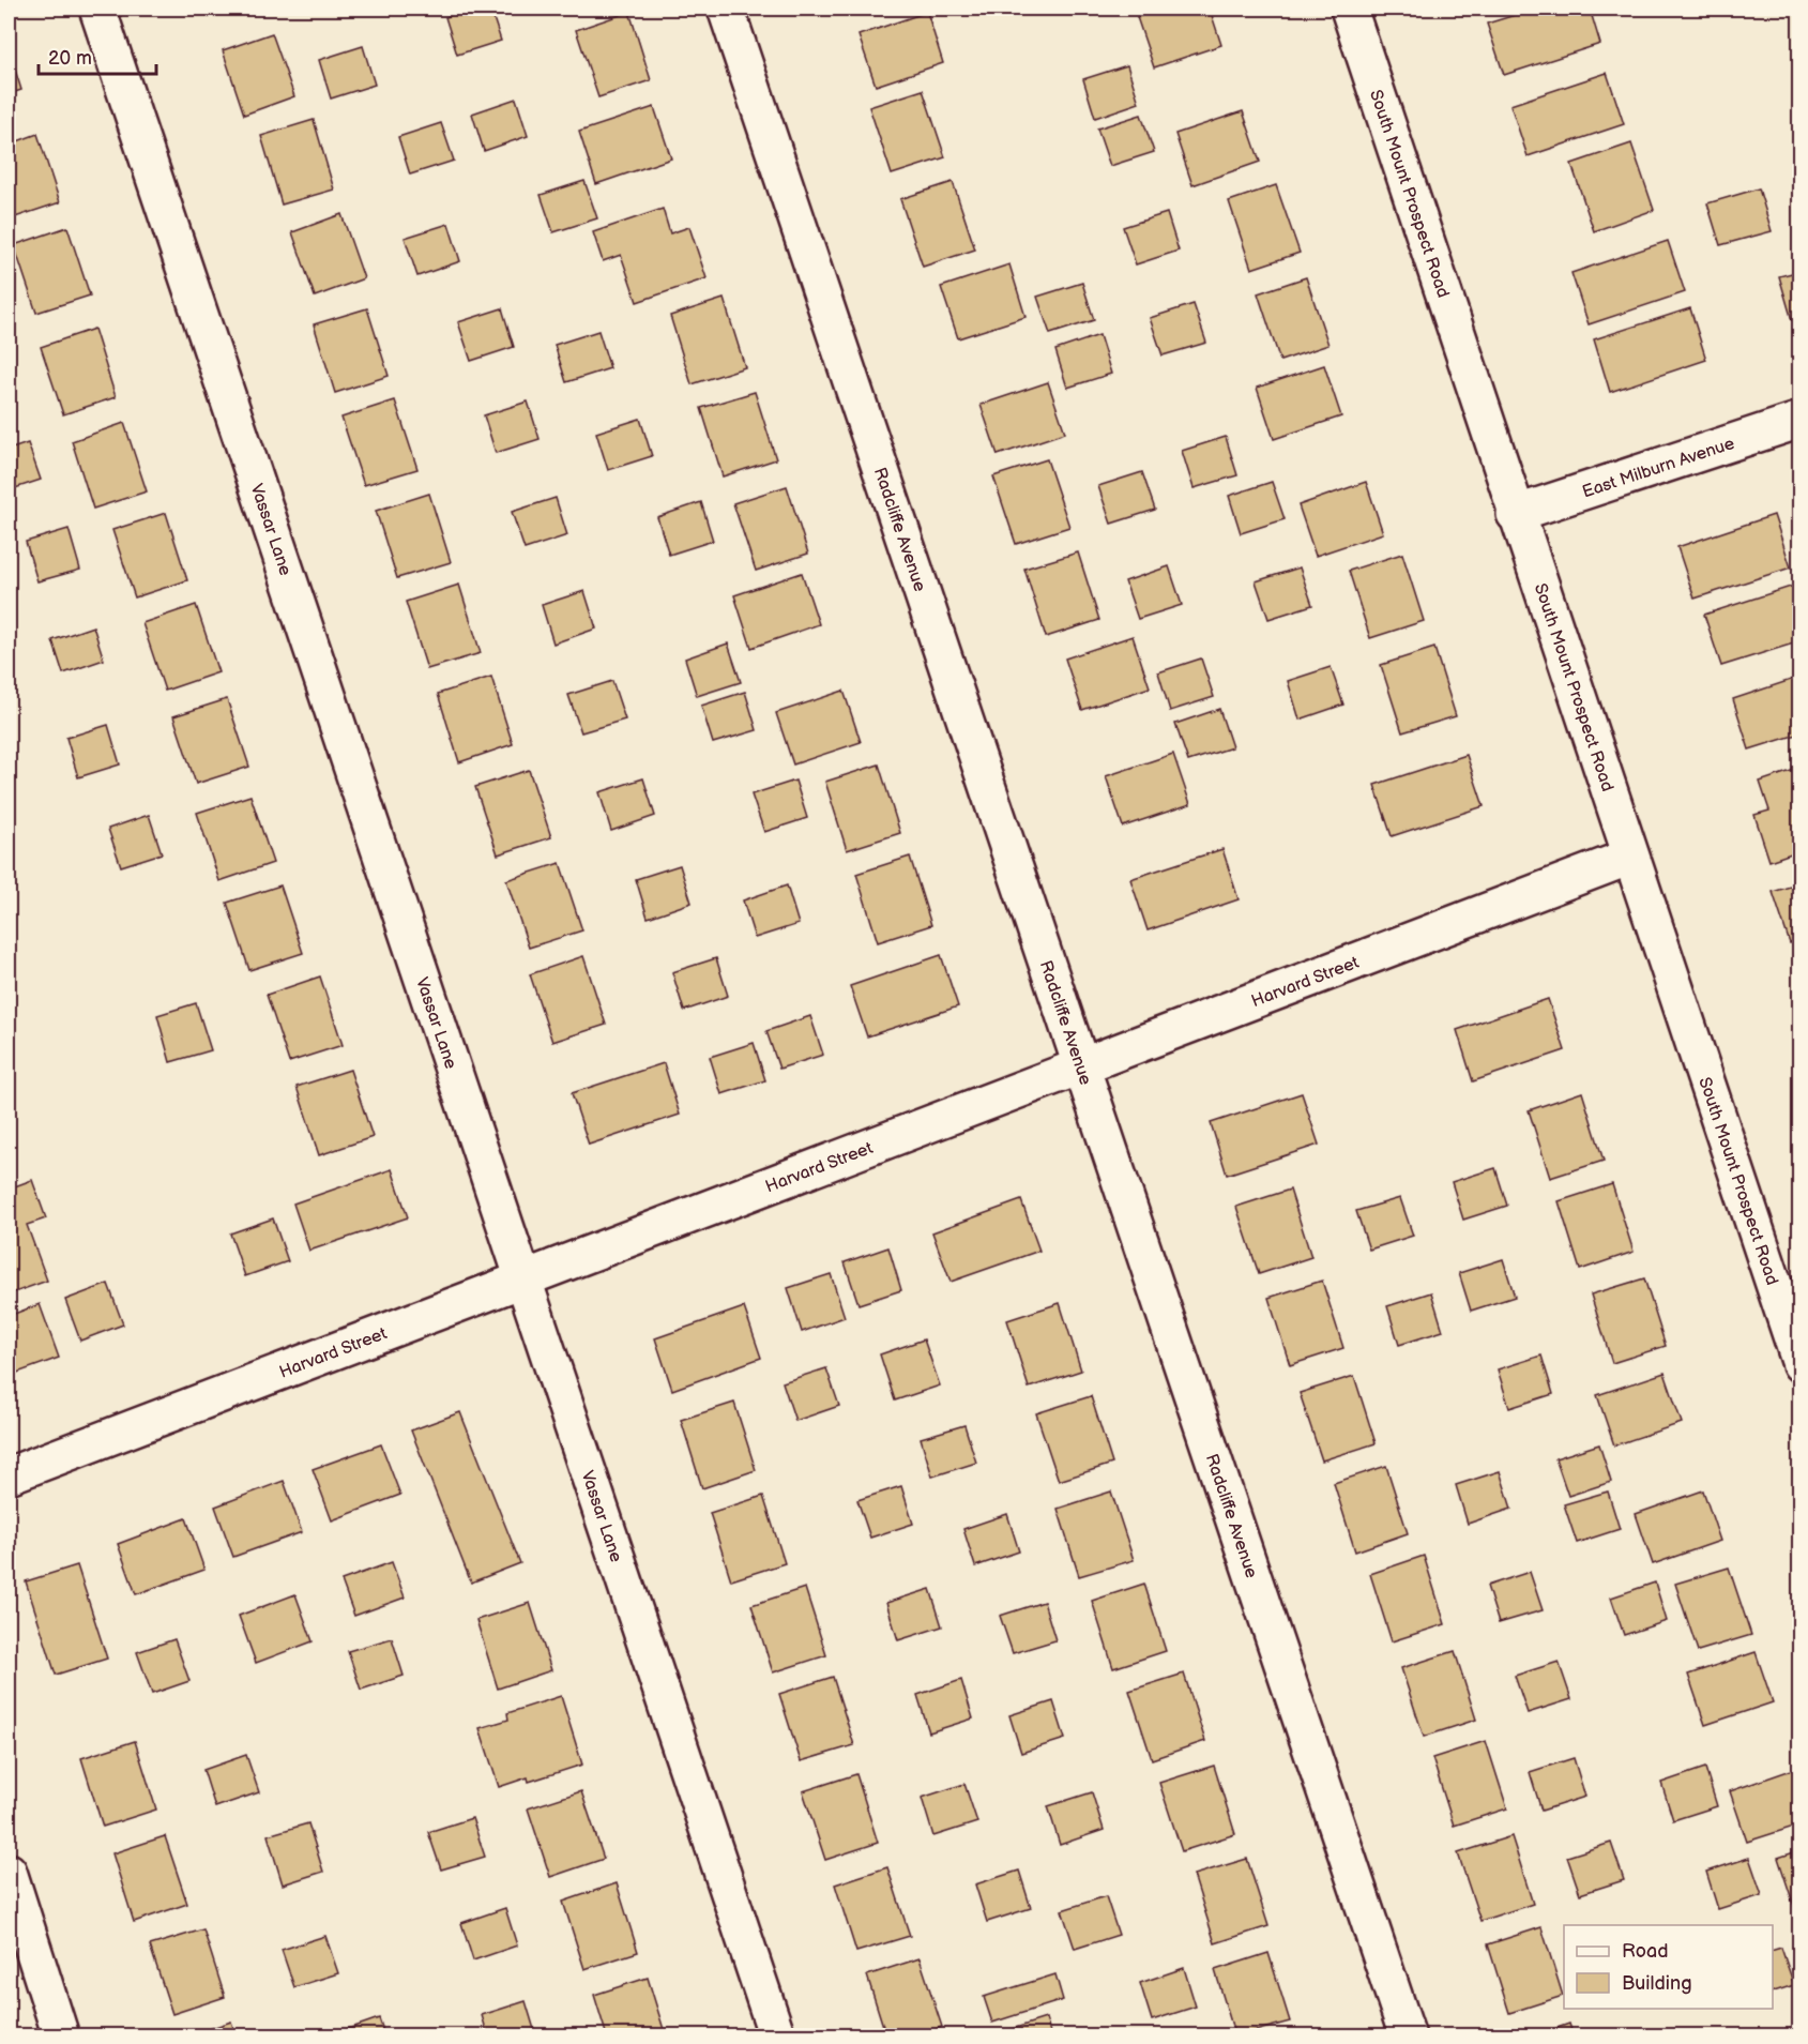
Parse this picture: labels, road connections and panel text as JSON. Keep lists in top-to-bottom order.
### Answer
{
  "streets": {
    "street": [
      "South Mount Prospect Road",
      "East Milburn Avenue",
      "Vassar Lane",
      "Radcliffe Avenue",
      "Harvard Street"
    ]
  },
  "crossings": [
    ["South Mount Prospect Road", "East Milburn Avenue"],
    ["South Mount Prospect Road", "Harvard Street"],
    ["Vassar Lane", "Harvard Street"],
    ["Radcliffe Avenue", "Harvard Street"]
  ],
  "legend": ["Road", "Building"],
  "scale_bar": "20 m"
}
